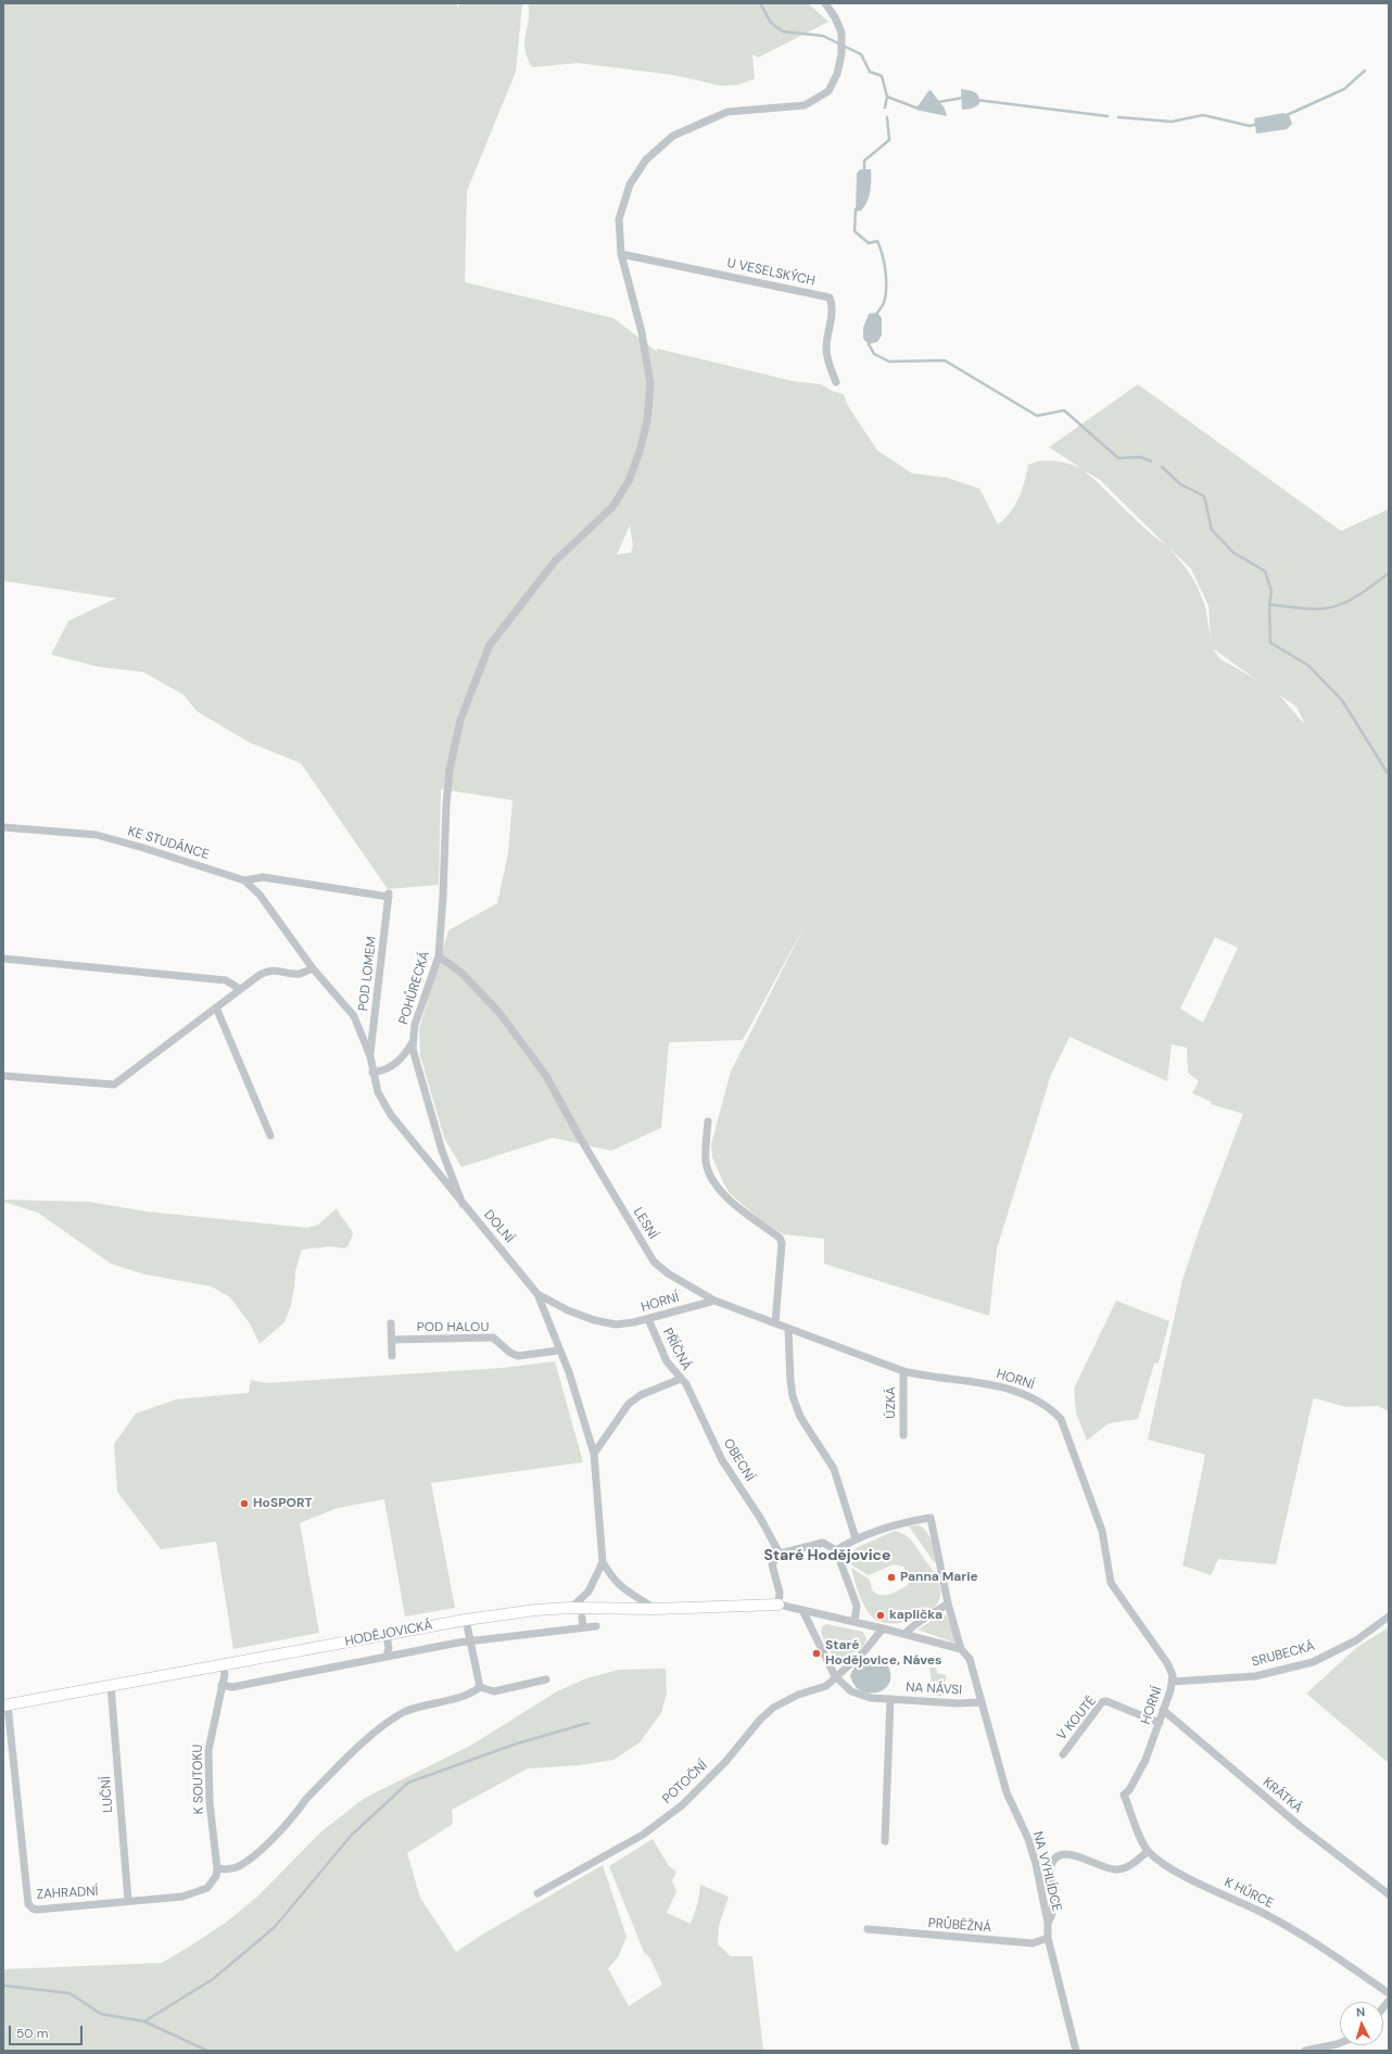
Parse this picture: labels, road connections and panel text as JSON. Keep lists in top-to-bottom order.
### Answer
{
  "streets": {
    "street": [
      "U VESELSKÝCH",
      "KE STUDÁNCE",
      "POD LOMEM",
      "POHŮRECKÁ",
      "LESNÍ",
      "DOLNÍ",
      "HORNÍ",
      "POD HALOU",
      "PŘÍČNÁ",
      "ÚZKÁ",
      "OBECNÍ",
      "HODĚJOVICKÁ",
      "SRUBECKÁ",
      "NA NÁVSI",
      "V KOUTĚ",
      "K SOUTOKU",
      "POTOČNÍ",
      "LUČNÍ",
      "KRÁTKÁ",
      "NA VYHLÍDCE",
      "ZAHRADNÍ",
      "K HŮRCE",
      "PRŮBĚŽNÁ"
    ]
  },
  "crossings": [
    ["U VESELSKÝCH", "POHŮRECKÁ"],
    ["KE STUDÁNCE", "POD LOMEM"],
    ["KE STUDÁNCE", "DOLNÍ"],
    ["POD LOMEM", "DOLNÍ"],
    ["POHŮRECKÁ", "LESNÍ"],
    ["POHŮRECKÁ", "DOLNÍ"],
    ["LESNÍ", "HORNÍ"],
    ["DOLNÍ", "HORNÍ"],
    ["DOLNÍ", "POD HALOU"],
    ["DOLNÍ", "PŘÍČNÁ"],
    ["DOLNÍ", "HODĚJOVICKÁ"],
    ["HORNÍ", "PŘÍČNÁ"],
    ["HORNÍ", "ÚZKÁ"],
    ["HORNÍ", "SRUBECKÁ"],
    ["HORNÍ", "V KOUTĚ"],
    ["HORNÍ", "KRÁTKÁ"],
    ["HORNÍ", "K HŮRCE"],
    ["PŘÍČNÁ", "OBECNÍ"],
    ["HODĚJOVICKÁ", "K SOUTOKU"],
    ["HODĚJOVICKÁ", "LUČNÍ"],
    ["HODĚJOVICKÁ", "ZAHRADNÍ"],
    ["NA NÁVSI", "POTOČNÍ"],
    ["NA NÁVSI", "NA VYHLÍDCE"],
    ["K SOUTOKU", "ZAHRADNÍ"],
    ["LUČNÍ", "ZAHRADNÍ"],
    ["NA VYHLÍDCE", "PRŮBĚŽNÁ"]
  ],
  "districts": ["Staré Hodějovice"],
  "places": [
    "HoSPORT",
    "Panna Marie",
    "kaplička",
    "Staré Hodějovice, Náves"
  ],
  "scale_bar": "50 m",
  "north": "top"
}
